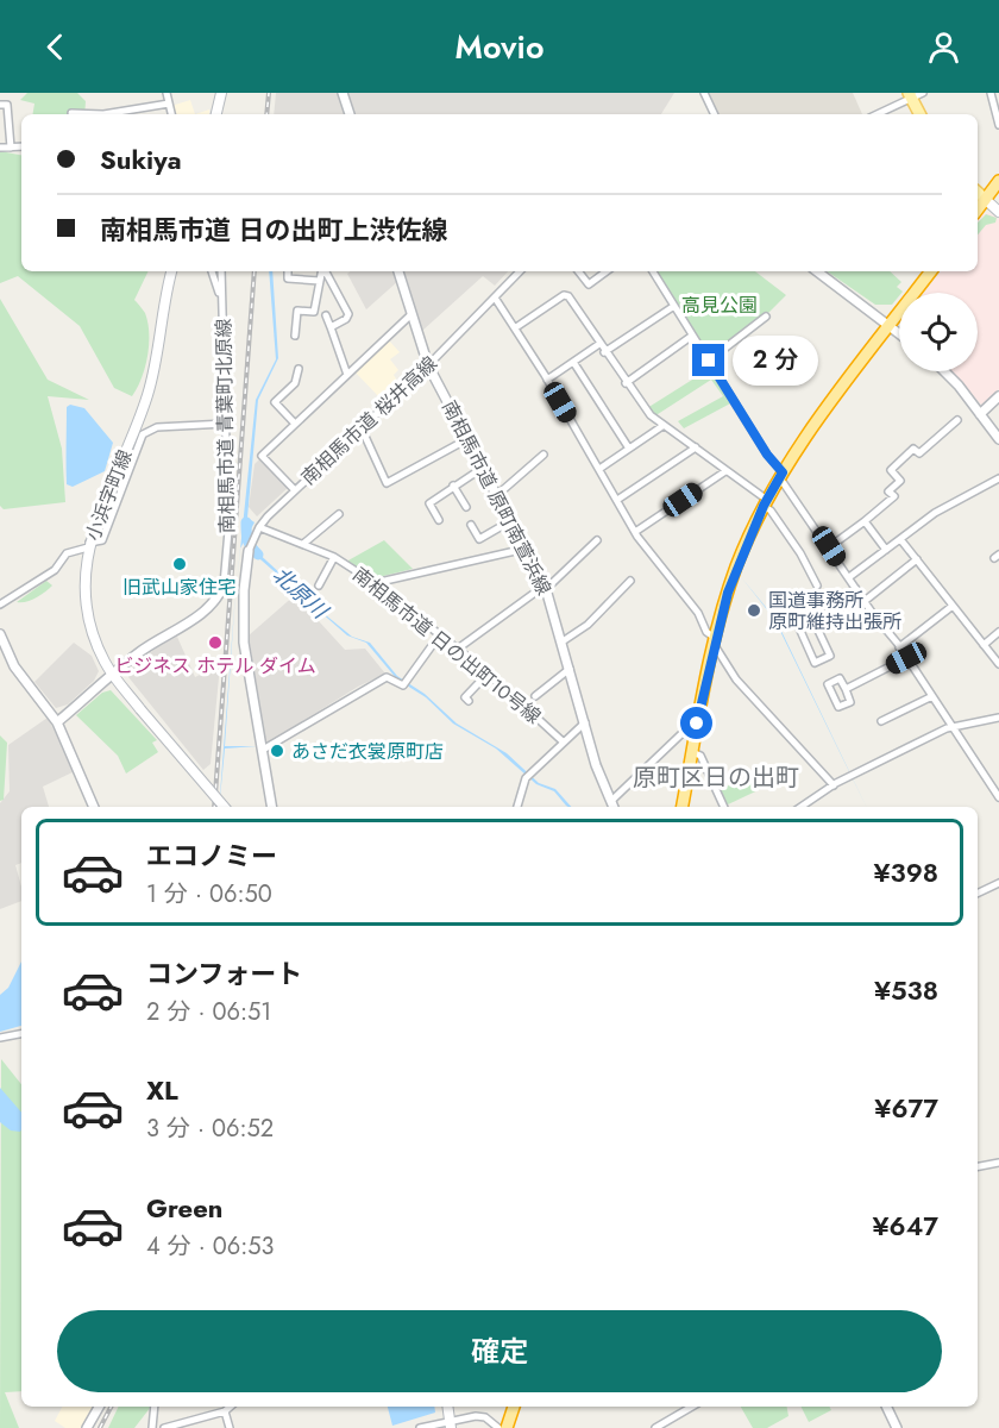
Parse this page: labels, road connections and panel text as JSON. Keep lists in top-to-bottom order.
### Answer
{
  "streets": {
    "main road": ["小浜字町線"],
    "street": [
      "南相馬市道 桜井高線",
      "南相馬市道 青葉町北原線",
      "南相馬市道 原町南萱浜線",
      "南相馬市道 日の出町10号線"
    ]
  },
  "crossings": [
    ["南相馬市道 桜井高線", "南相馬市道 原町南萱浜線"],
    ["南相馬市道 桜井高線", "南相馬市道 日の出町10号線"]
  ],
  "districts": ["原町区日の出町"],
  "water": ["北原川"],
  "parks": ["高見公園"],
  "places": [
    "旧武山家住宅",
    "国道事務所 原町維持出張所",
    "ビジネス ホテル ダイム",
    "あさだ衣裳原町店"
  ],
  "page": {
    "header": "Movio",
    "banner": ["Sukiya", "南相馬市道 日の出町上渋佐線"],
    "bubble": "2 分",
    "list": [
      {
        "name": "エコノミー",
        "note": "1 分 · 06:50",
        "value": "¥398"
      },
      {
        "name": "コンフォート",
        "note": "2 分 · 06:51",
        "value": "¥538"
      },
      {
        "name": "XL",
        "note": "3 分 · 06:52",
        "value": "¥677"
      },
      {
        "name": "Green",
        "note": "4 分 · 06:53",
        "value": "¥647"
      }
    ],
    "buttons": "確定"
  }
}
